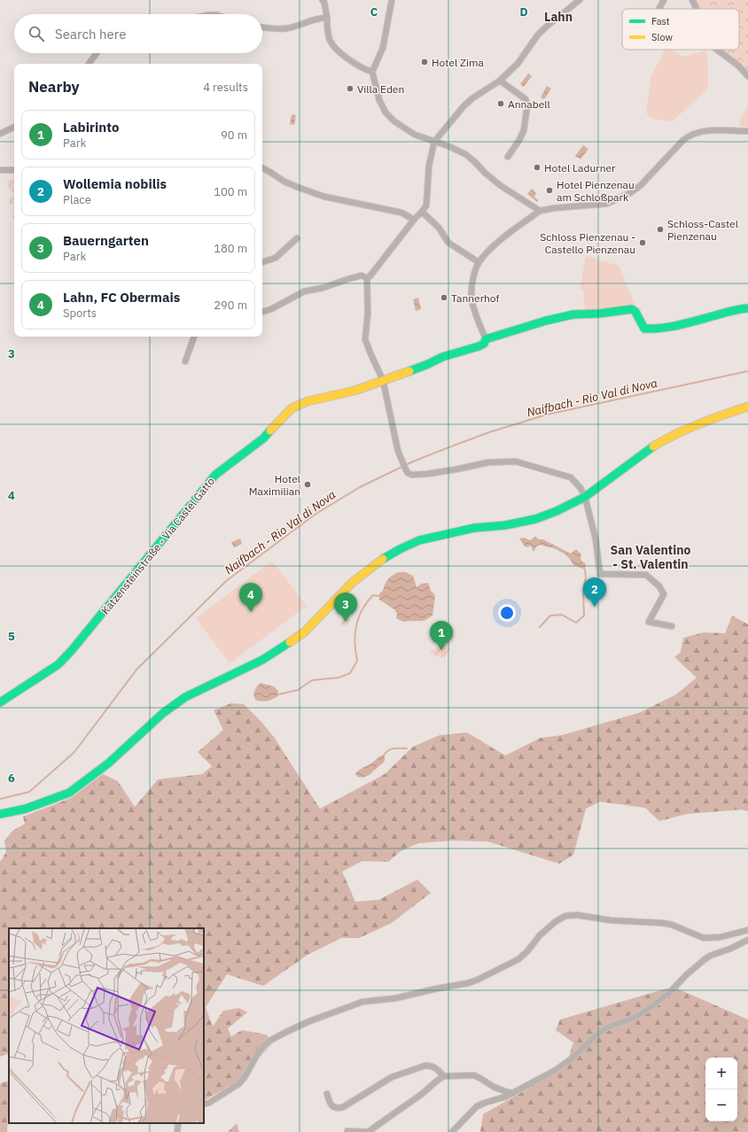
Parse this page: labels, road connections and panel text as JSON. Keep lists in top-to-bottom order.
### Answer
{
  "streets": {
    "street": ["Katzensteinstraße - Via Castel Gatto"]
  },
  "districts": ["Lahn", "San Valentino - St. Valentin"],
  "water": ["Naifbach - Rio Val di Nova"],
  "places": [
    "Hotel Zima",
    "Villa Eden",
    "Annabell",
    "Hotel Ladurner",
    "Hotel Pienzenau am Schloßpark",
    "Schloss-Castel Pienzenau",
    "Schloss Pienzenau - Castello Pienzenau",
    "Tannerhof",
    "Hotel Maximilian"
  ],
  "legend": ["Fast", "Slow"],
  "page": {
    "search": "Search here",
    "heading": ["Nearby", "4 results"],
    "list": [
      {
        "mark": "1",
        "name": "Labirinto",
        "note": "Park",
        "value": "90 m"
      },
      {
        "mark": "2",
        "name": "Wollemia nobilis",
        "note": "Place",
        "value": "100 m"
      },
      {
        "mark": "3",
        "name": "Bauerngarten",
        "note": "Park",
        "value": "180 m"
      },
      {
        "mark": "4",
        "name": "Lahn, FC Obermais",
        "note": "Sports",
        "value": "290 m"
      }
    ],
    "pins": [
      "2",
      "4",
      "3",
      "1"
    ],
    "map_buttons": ["+", "−"]
  },
  "grid": {
    "columns": ["C", "D"],
    "rows": [
      "3",
      "4",
      "5",
      "6"
    ]
  }
}
